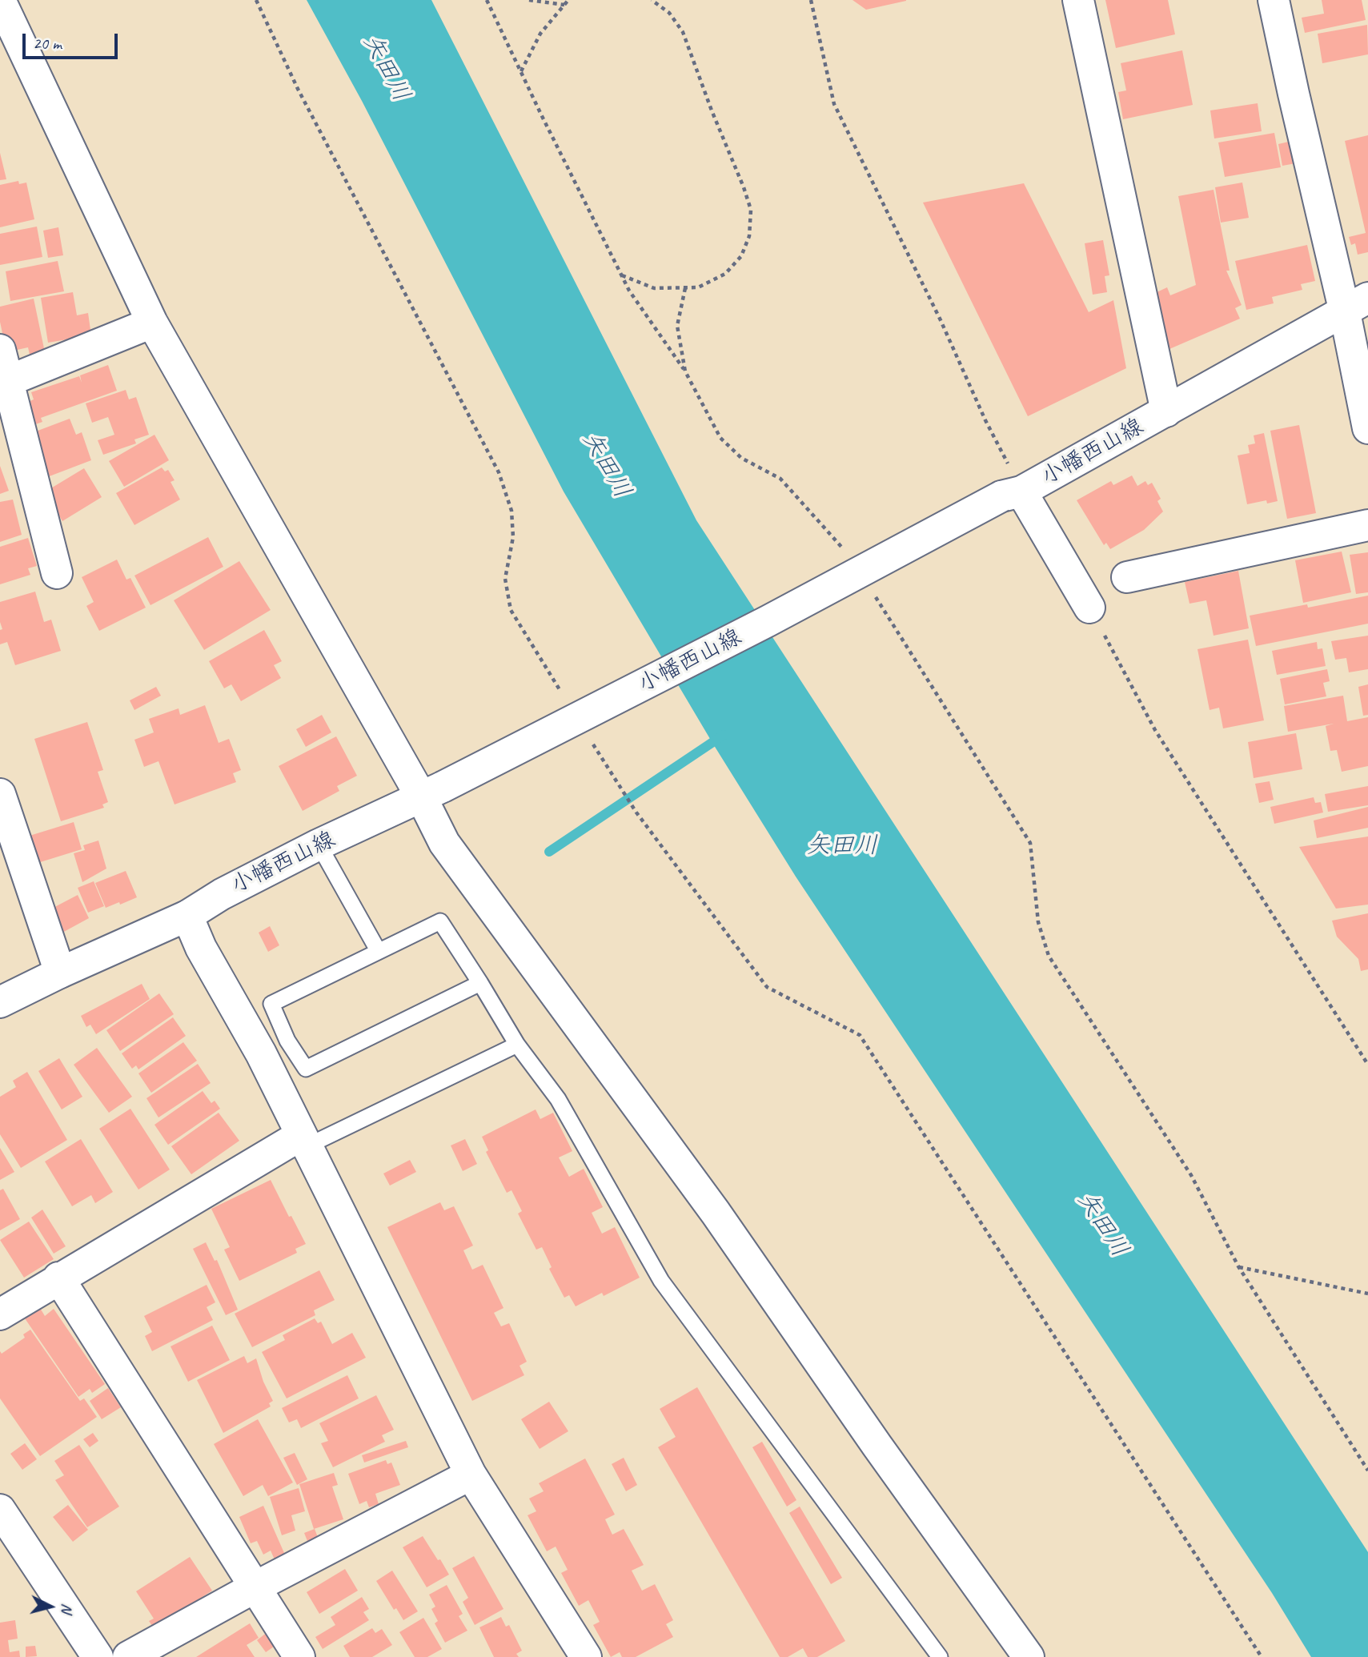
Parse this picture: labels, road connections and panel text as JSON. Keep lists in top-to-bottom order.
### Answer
{
  "streets": {
    "street": ["小幡西山線"]
  },
  "water": ["矢田川"],
  "scale_bar": "20 m",
  "north": "right"
}
